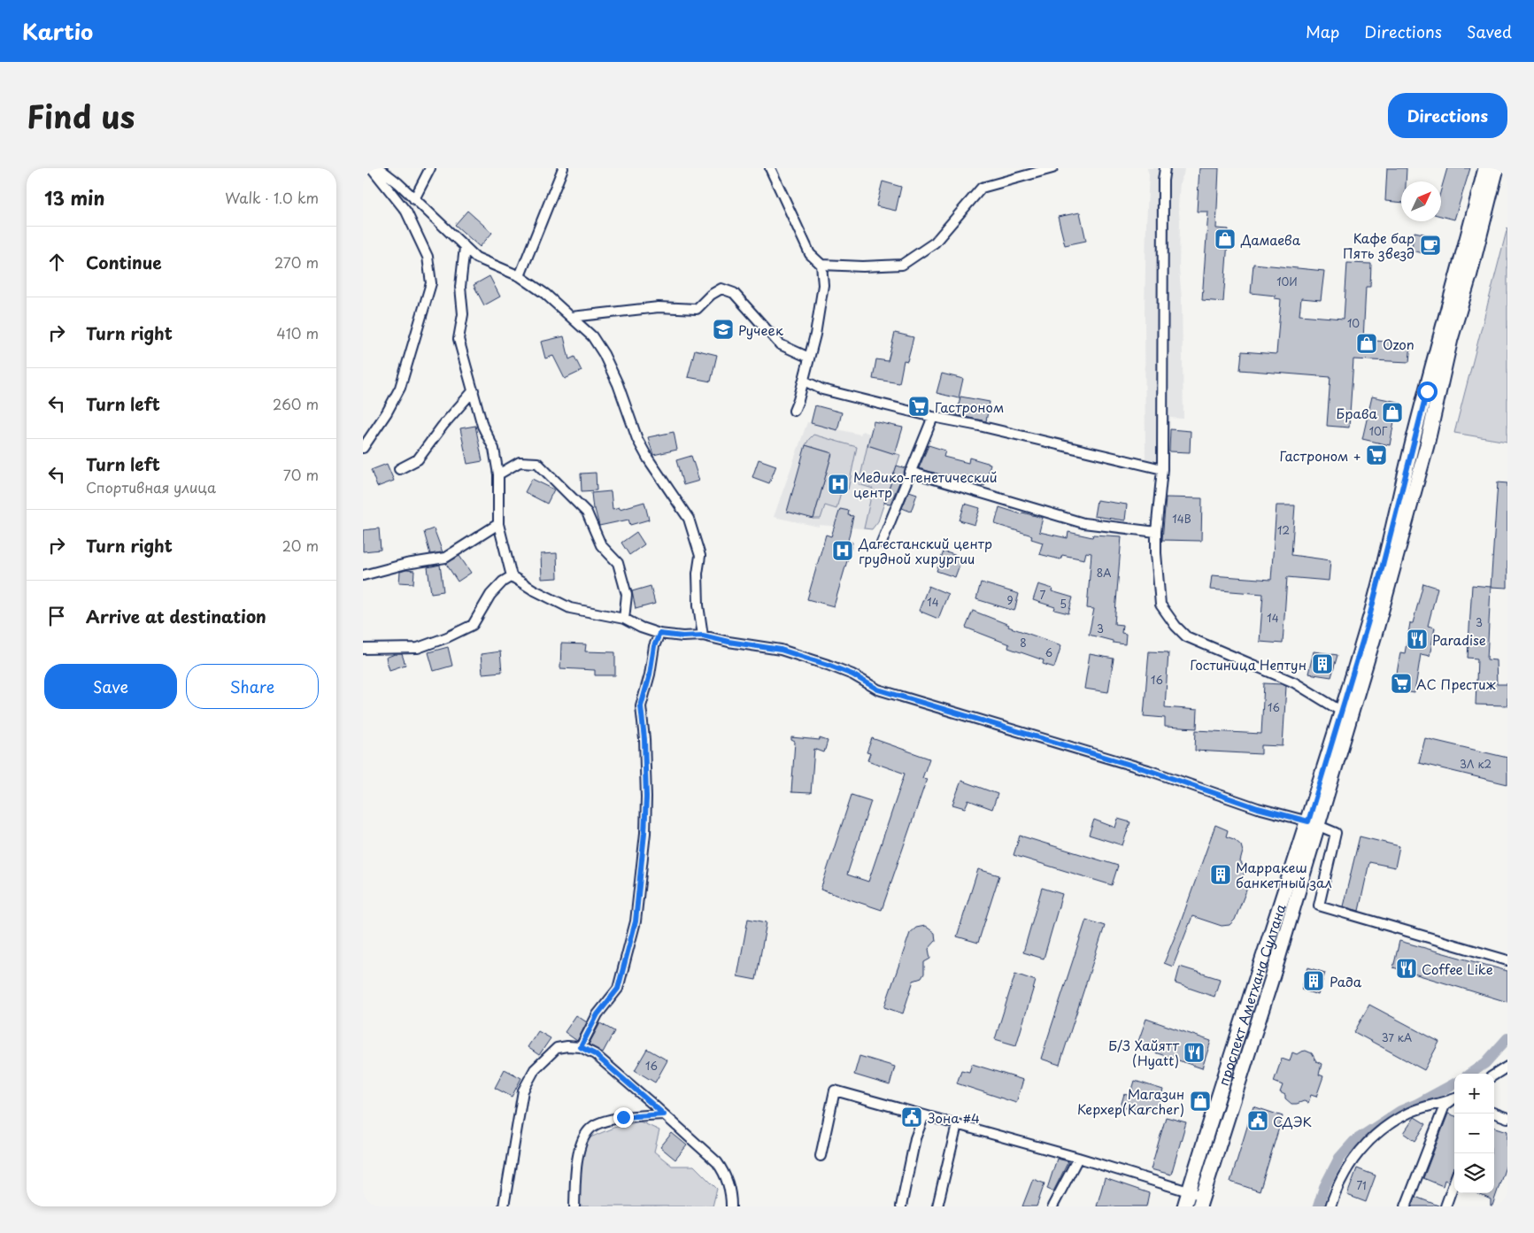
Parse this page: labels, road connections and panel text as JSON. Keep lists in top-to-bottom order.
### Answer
{
  "streets": {
    "main road": ["проспект Аметхана Султана"]
  },
  "places": {
    "shop": [
      "Дамаева",
      "Ozon",
      "Брава",
      "Магазин Керхер(Karcher)"
    ],
    "cafe": ["Кафе бар Пять звезд"],
    "school or university": ["Ручеек"],
    "supermarket": ["Гастроном", "Гастроном +", "АС Престиж"],
    "hospital": ["Медико-генетический центр", "Дагестанский центр грудной хирургии"],
    "restaurant": ["Paradise", "Coffee Like", "Б/З Хайятт (Hyatt)"],
    "building": ["Гостиница Нептун", "Марракеш банкетный зал", "Рада"],
    "public building": ["Зона #4", "СДЭК"]
  },
  "house_numbers": [
    "10И",
    "10",
    "10Г",
    "14В",
    "12",
    "8А",
    "7",
    "9",
    "14",
    "5",
    "14",
    "3",
    "3",
    "8",
    "6",
    "16",
    "16",
    "3Л к2",
    "37 кА",
    "16",
    "71"
  ],
  "north": "top right",
  "page": {
    "header": "Kartio",
    "nav": ["Map", "Directions", "Saved"],
    "title": "Find us",
    "buttons": [
      "Directions",
      ["Save", "Share"]
    ],
    "heading": ["13 min", "Walk · 1.0 km"],
    "list": [
      ["Continue", "270 m"],
      ["Turn right", "410 m"],
      ["Turn left", "260 m"],
      ["Turn left", "Спортивная улица", "70 m"],
      ["Turn right", "20 m"],
      "Arrive at destination"
    ],
    "map_buttons": ["+", "−"]
  }
}
